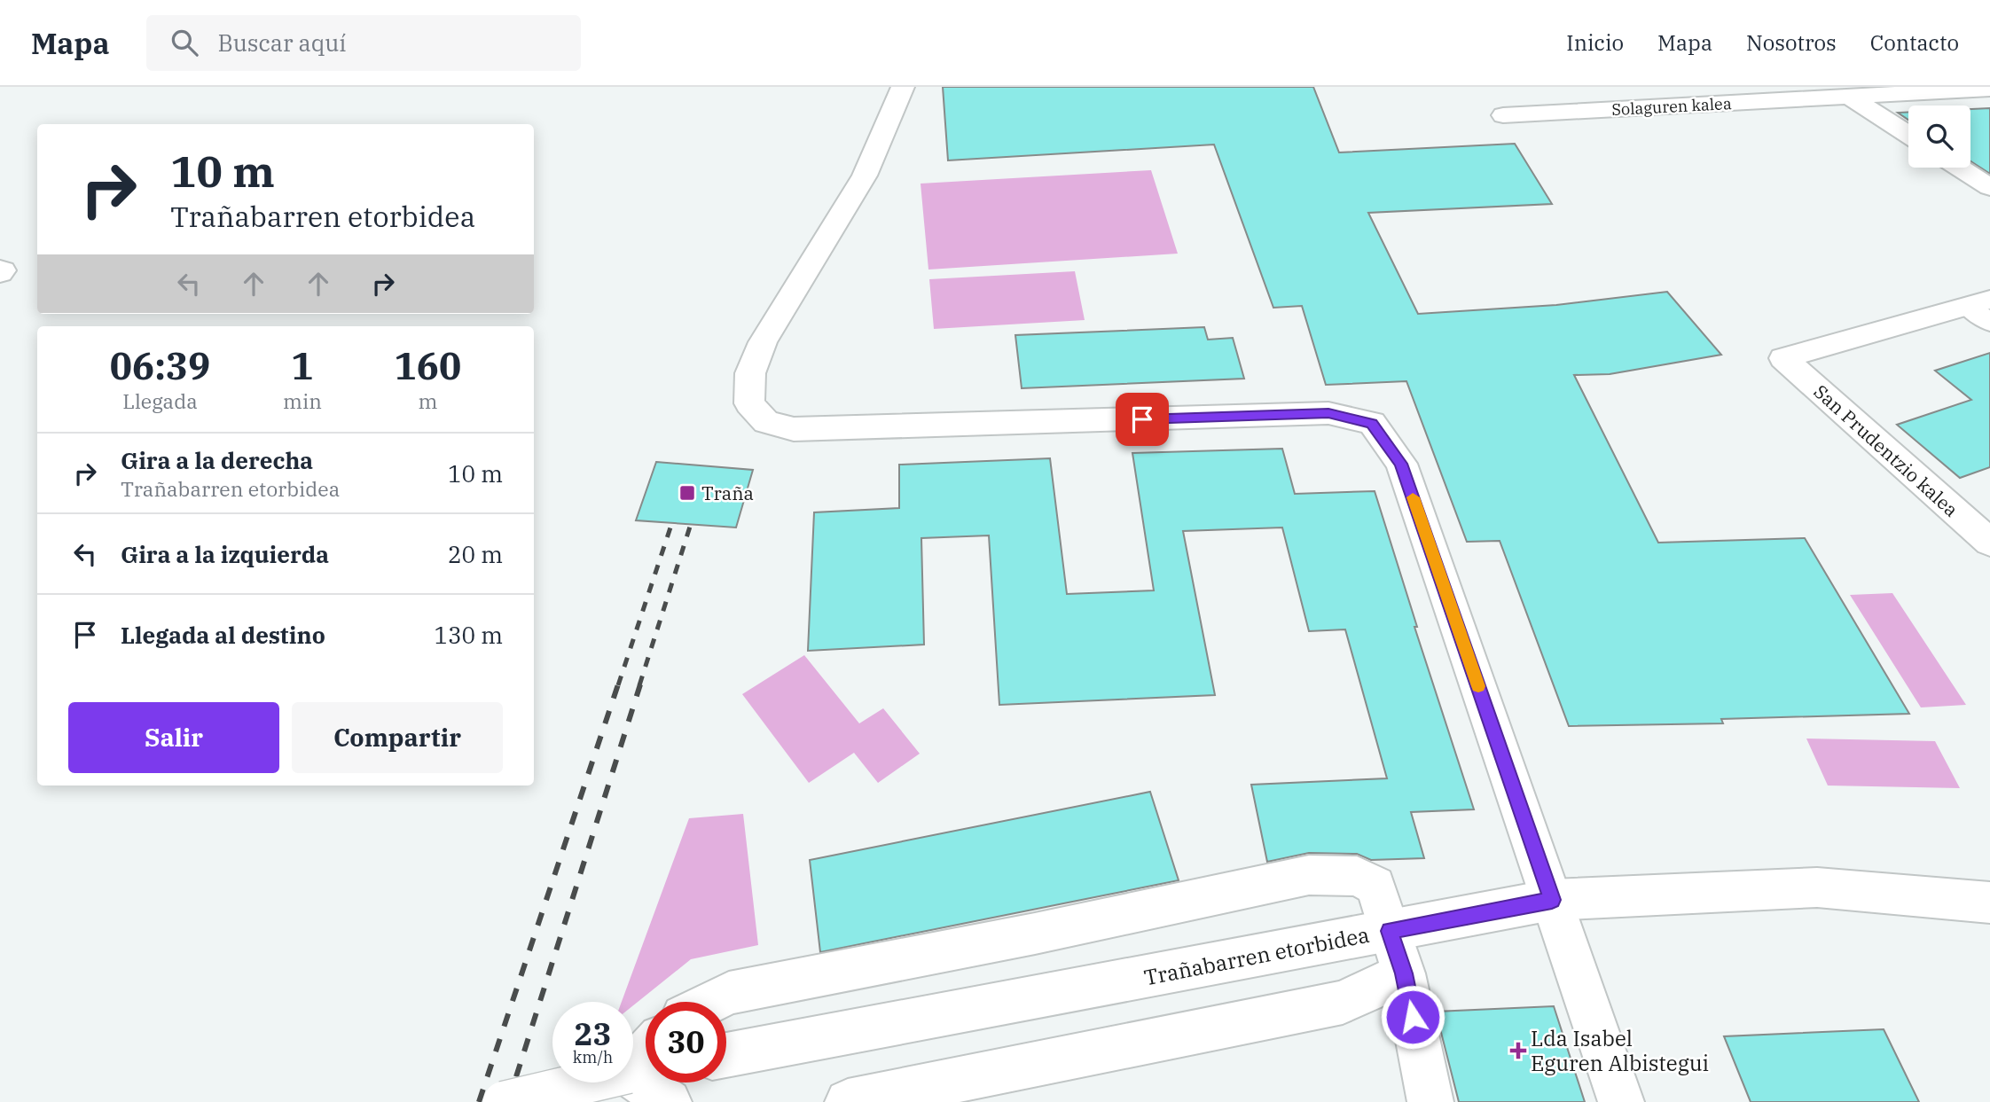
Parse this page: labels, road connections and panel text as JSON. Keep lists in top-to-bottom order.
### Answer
{
  "streets": {
    "street": ["Solaguren kalea", "San Prudentzio kalea", "Trañabarren etorbidea"]
  },
  "places": {
    "transit": ["Traña"],
    "health": ["Lda Isabel Eguren Albistegui"]
  },
  "page": {
    "header": "Mapa",
    "search": "Buscar aquí",
    "nav": [
      "Inicio",
      "Mapa",
      "Nosotros",
      "Contacto"
    ],
    "turn": ["10 m", "Trañabarren etorbidea"],
    "eta": [
      "06:39",
      "Llegada",
      "1",
      "min",
      "160",
      "m"
    ],
    "list": [
      {
        "name": "Gira a la derecha",
        "note": "Trañabarren etorbidea",
        "value": "10 m"
      },
      {
        "name": "Gira a la izquierda",
        "value": "20 m"
      },
      {
        "name": "Llegada al destino",
        "value": "130 m"
      }
    ],
    "buttons": ["Salir", "Compartir"],
    "speed": "23 km/h",
    "limit": "30"
  }
}
